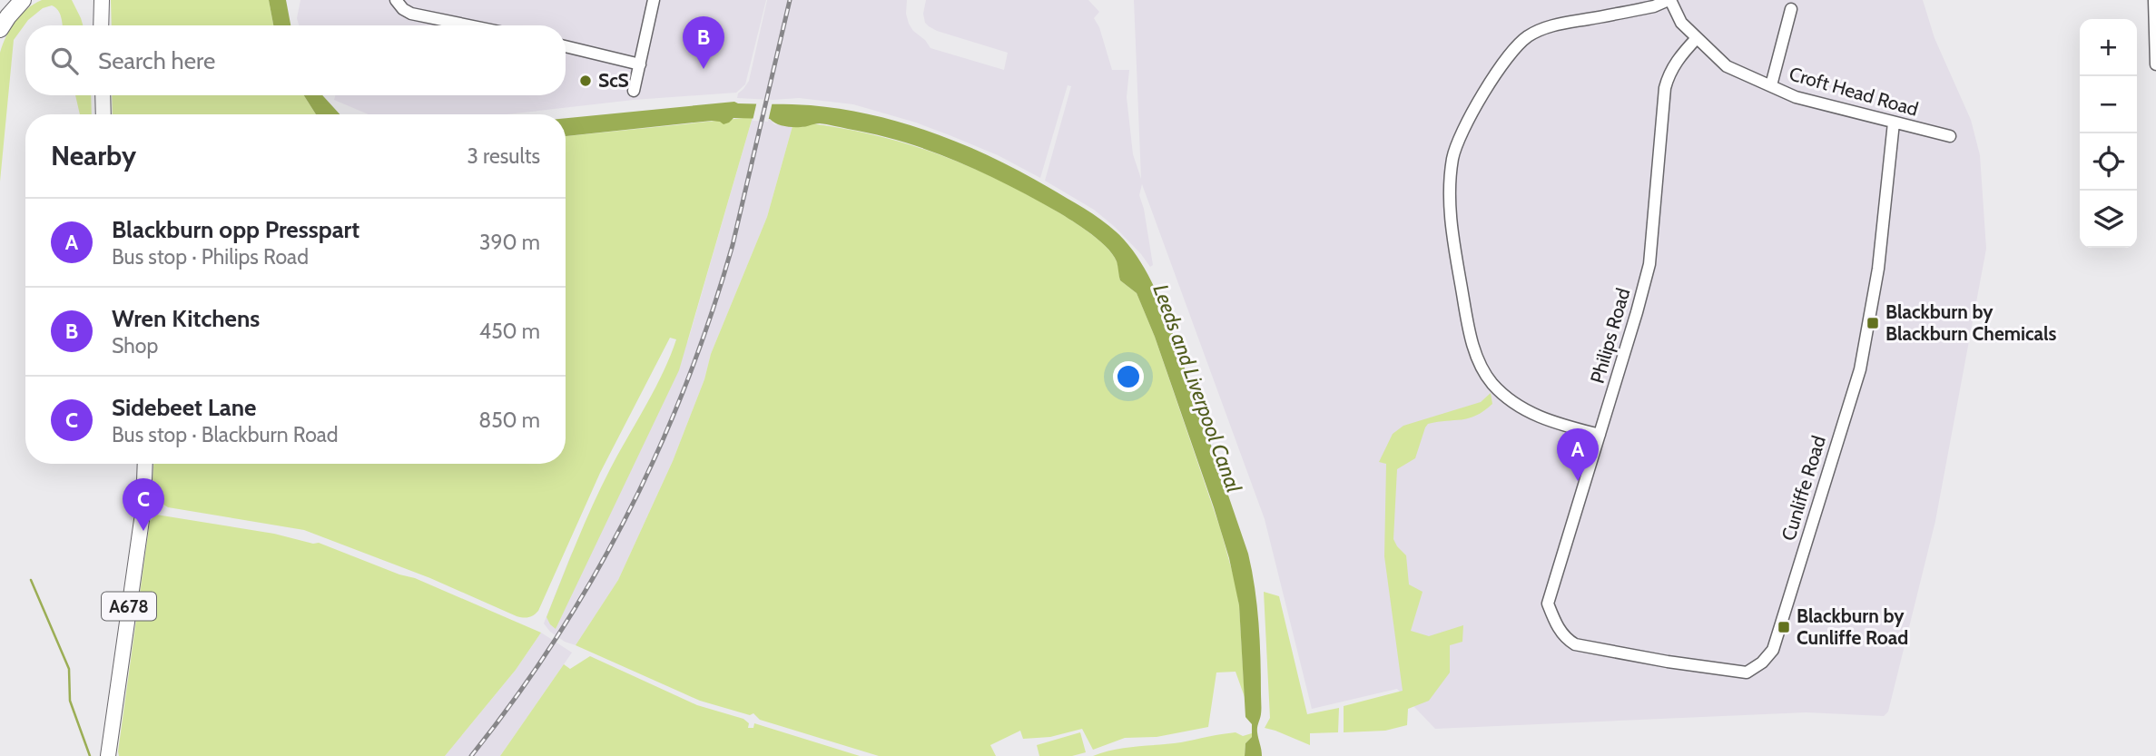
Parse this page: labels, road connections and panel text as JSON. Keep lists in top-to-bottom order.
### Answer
{
  "streets": {
    "main road": ["A678"],
    "street": ["Croft Head Road", "Philips Road", "Cunliffe Road"]
  },
  "crossings": [
    ["Croft Head Road", "Philips Road"],
    ["Croft Head Road", "Cunliffe Road"],
    ["Philips Road", "Cunliffe Road"]
  ],
  "water": ["Leeds and Liverpool Canal"],
  "places": {
    "other": ["ScS"],
    "transit": ["Blackburn by Blackburn Chemicals", "Blackburn by Cunliffe Road"]
  },
  "page": {
    "pins": ["B", "A", "C"],
    "map_buttons": ["+", "−"],
    "search": "Search here",
    "heading": ["Nearby", "3 results"],
    "list": [
      {
        "mark": "A",
        "name": "Blackburn opp Presspart",
        "note": "Bus stop · Philips Road",
        "value": "390 m"
      },
      {
        "mark": "B",
        "name": "Wren Kitchens",
        "note": "Shop",
        "value": "450 m"
      },
      {
        "mark": "C",
        "name": "Sidebeet Lane",
        "note": "Bus stop · Blackburn Road",
        "value": "850 m"
      }
    ]
  }
}
